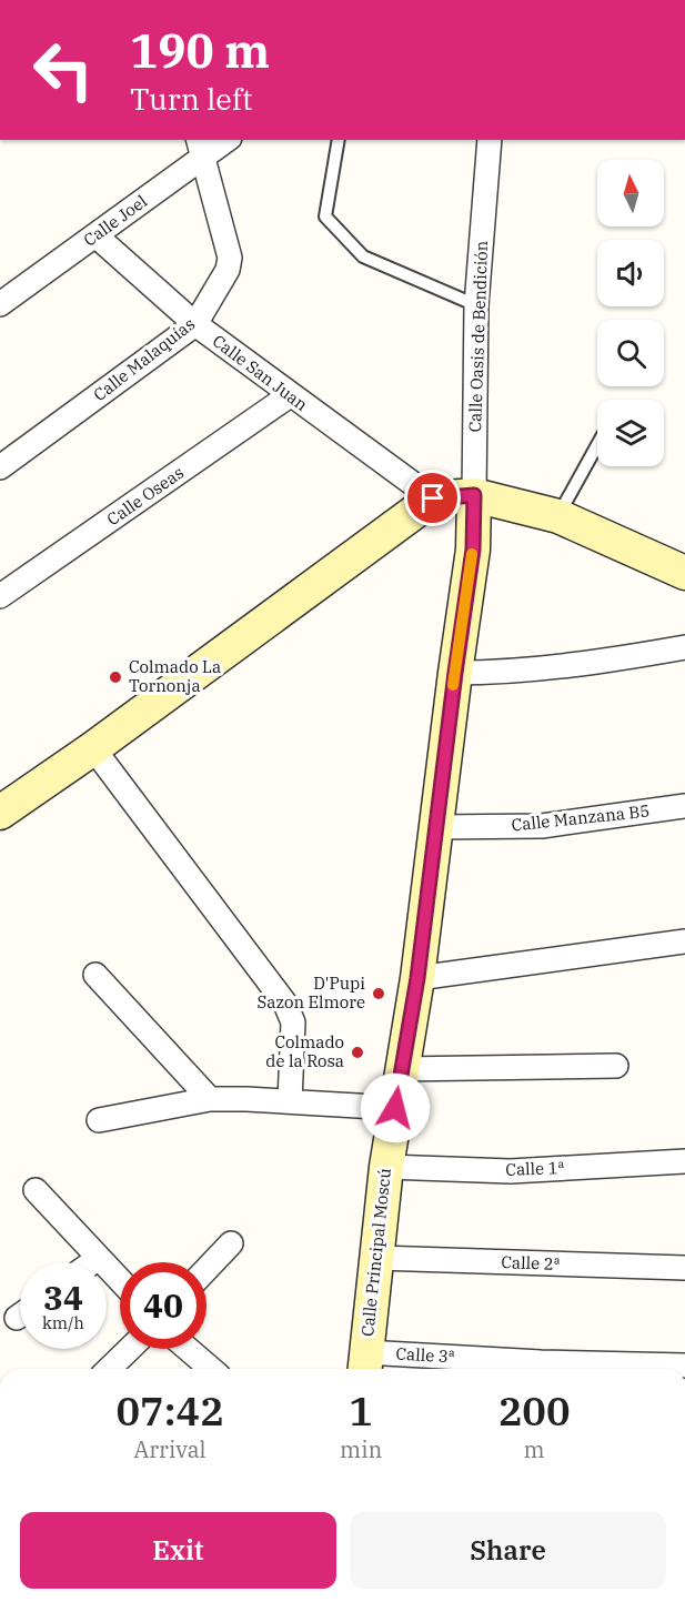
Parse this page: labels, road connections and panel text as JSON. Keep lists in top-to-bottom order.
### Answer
{
  "streets": {
    "street": [
      "Calle Joel",
      "Calle Oasis de Bendición",
      "Calle Malaquías",
      "Calle San Juan",
      "Calle Oseas",
      "Calle Manzana B5",
      "Calle 1ª",
      "Calle Principal Moscú",
      "Calle 2ª",
      "Calle 3ª"
    ]
  },
  "crossings": [
    ["Calle Joel", "Calle Malaquías"],
    ["Calle Joel", "Calle San Juan"],
    ["Calle Oasis de Bendición", "Calle Principal Moscú"],
    ["Calle Malaquías", "Calle San Juan"],
    ["Calle San Juan", "Calle Oseas"],
    ["Calle Manzana B5", "Calle Principal Moscú"],
    ["Calle 1ª", "Calle Principal Moscú"],
    ["Calle Principal Moscú", "Calle 2ª"],
    ["Calle Principal Moscú", "Calle 3ª"]
  ],
  "places": ["Colmado La Tornonja", "D'Pupi Sazon Elmore", "Colmado de la Rosa"],
  "north": "top",
  "page": {
    "turn": ["190 m", "Turn left"],
    "speed": "34 km/h",
    "limit": "40",
    "eta": [
      "07:42",
      "Arrival",
      "1",
      "min",
      "200",
      "m"
    ],
    "buttons": ["Exit", "Share"]
  }
}
